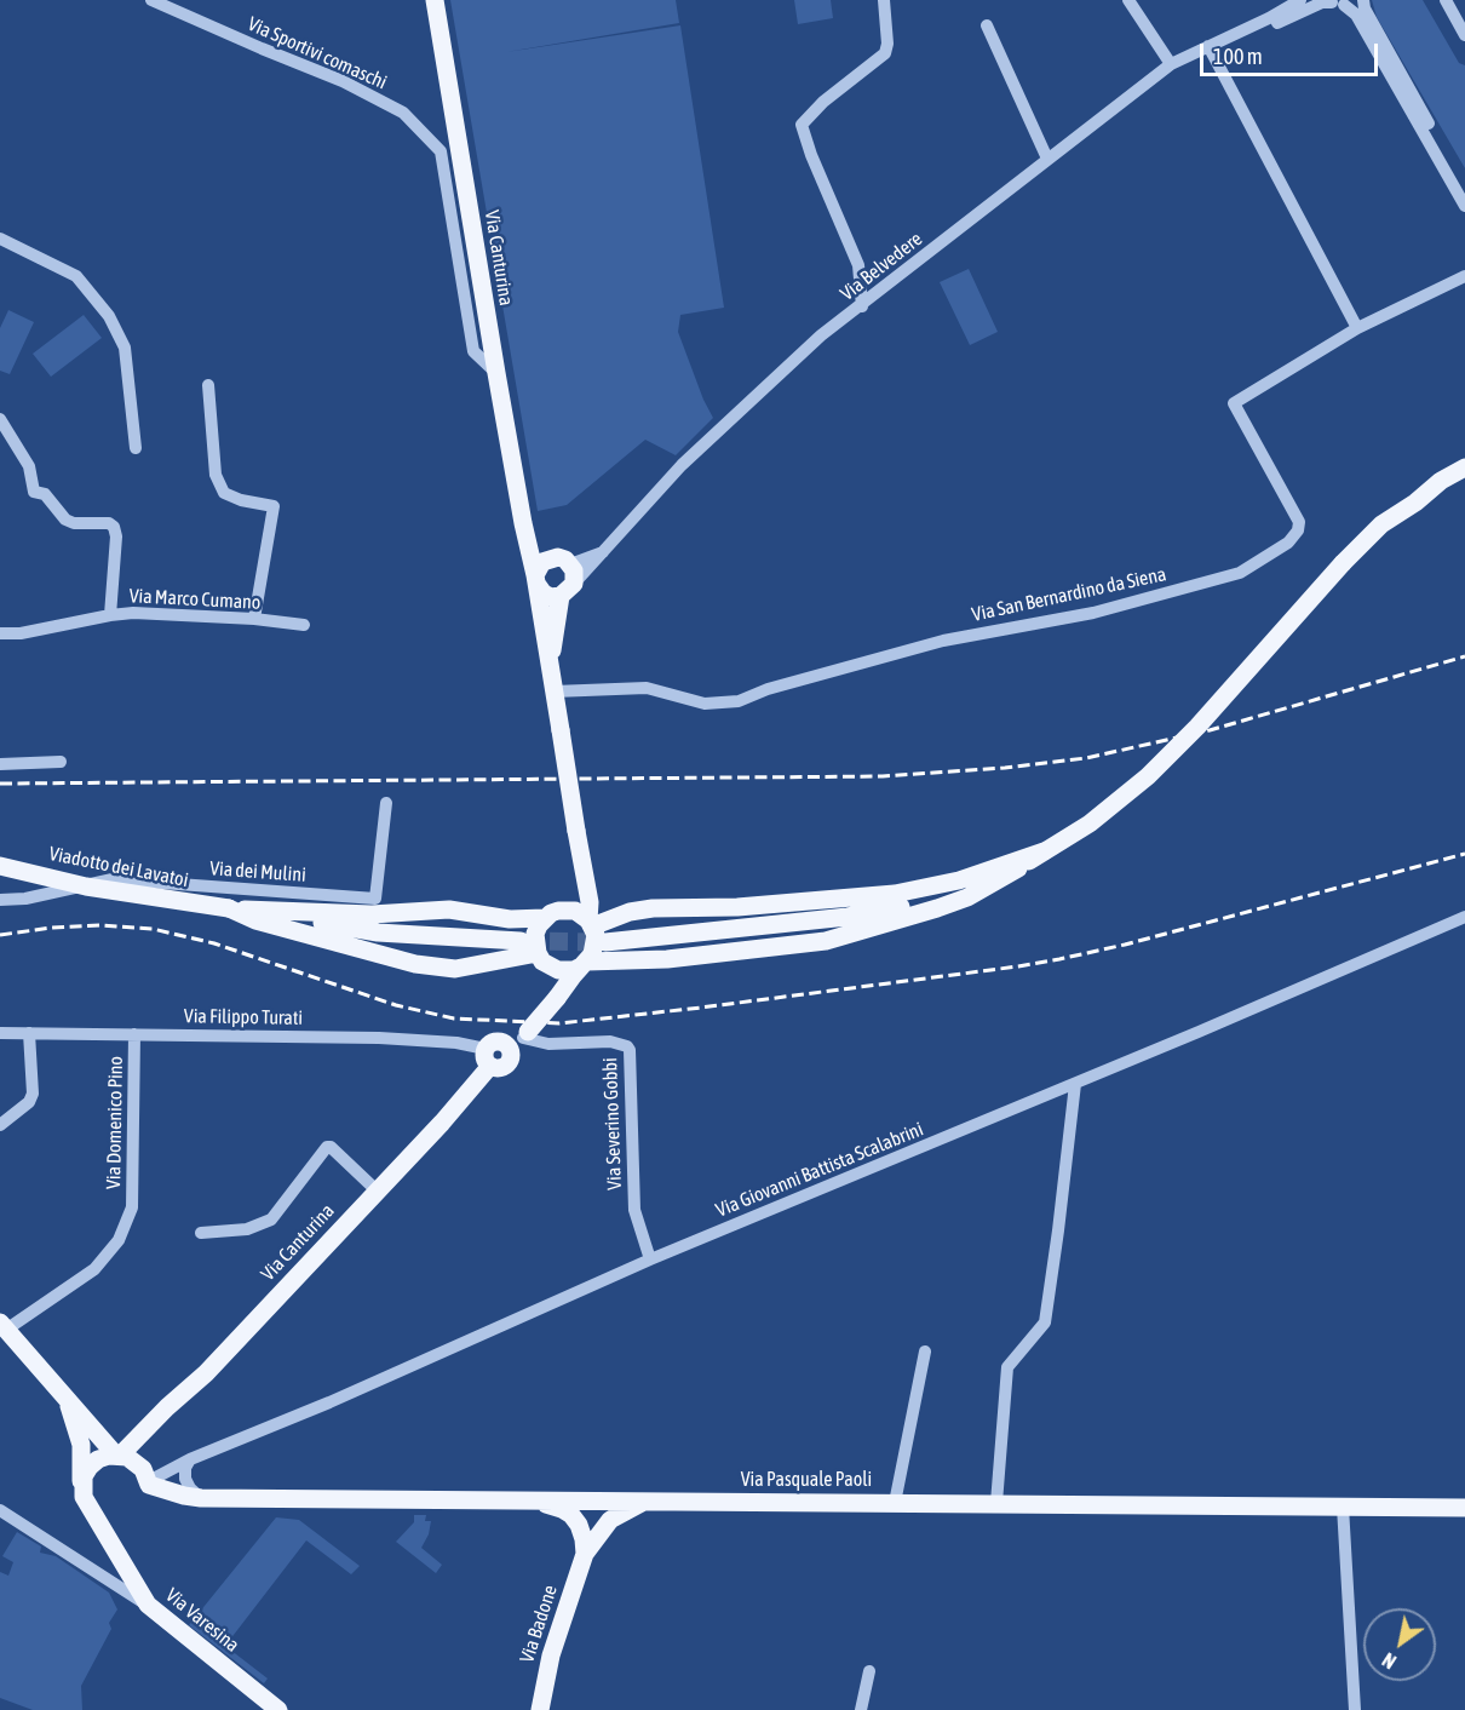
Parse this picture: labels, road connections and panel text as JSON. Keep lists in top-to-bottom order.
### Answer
{
  "streets": {
    "main road": [
      "Via Canturina",
      "Viadotto dei Lavatoi",
      "Via Pasquale Paoli",
      "Via Varesina",
      "Via Badone"
    ],
    "street": [
      "Via Sportivi comaschi",
      "Via Belvedere",
      "Via San Bernardino da Siena",
      "Via Marco Cumano",
      "Via dei Mulini",
      "Via Filippo Turati",
      "Via Domenico Pino",
      "Via Severino Gobbi",
      "Via Giovanni Battista Scalabrini"
    ]
  },
  "crossings": [
    ["Via Sportivi comaschi", "Via Canturina"],
    ["Via Canturina", "Via Belvedere"],
    ["Via Canturina", "Via San Bernardino da Siena"],
    ["Via Canturina", "Via Filippo Turati"],
    ["Via Canturina", "Via Severino Gobbi"],
    ["Via Canturina", "Via Giovanni Battista Scalabrini"],
    ["Via Canturina", "Via Pasquale Paoli"],
    ["Via Canturina", "Via Varesina"],
    ["Via Filippo Turati", "Via Domenico Pino"],
    ["Via Severino Gobbi", "Via Giovanni Battista Scalabrini"],
    ["Via Giovanni Battista Scalabrini", "Via Pasquale Paoli"],
    ["Via Pasquale Paoli", "Via Badone"]
  ],
  "scale_bar": "100 m",
  "north": "bottom left"
}
